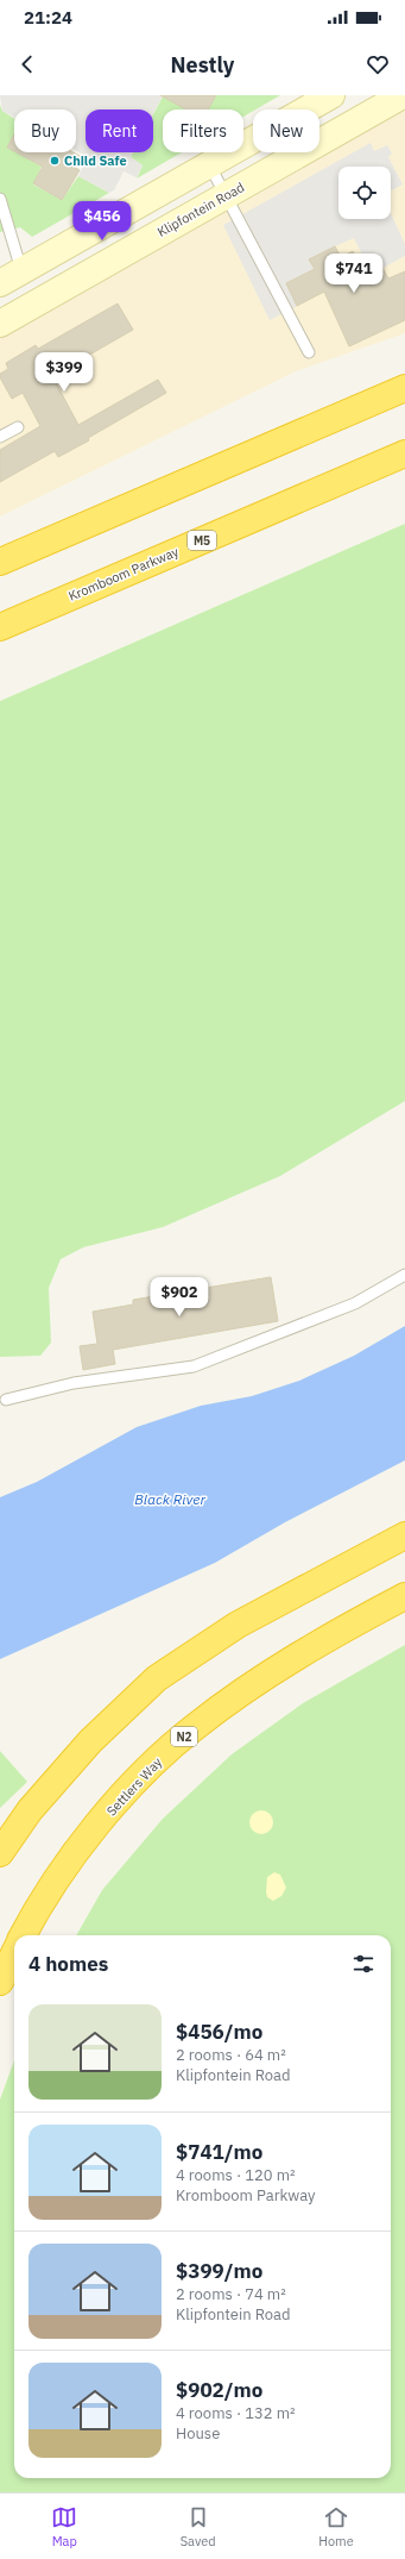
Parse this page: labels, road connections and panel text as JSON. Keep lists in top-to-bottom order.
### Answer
{
  "streets": {
    "highway": [
      "M5",
      "Kromboom Parkway",
      "N2",
      "Settlers Way"
    ],
    "main road": ["Klipfontein Road"]
  },
  "water": ["Black River"],
  "places": ["Child Safe"],
  "page": {
    "status": "21:24",
    "header": "Nestly",
    "chip": [
      "Buy",
      "Rent",
      "Filters",
      "New"
    ],
    "price": [
      "$456",
      "$741",
      "$399",
      "$902"
    ],
    "heading": "4 homes",
    "list": [
      {
        "name": "$456/mo",
        "note": "2 rooms · 64 m² · Klipfontein Road"
      },
      {
        "name": "$741/mo",
        "note": "4 rooms · 120 m² · Kromboom Parkway"
      },
      {
        "name": "$399/mo",
        "note": "2 rooms · 74 m² · Klipfontein Road"
      },
      {
        "name": "$902/mo",
        "note": "4 rooms · 132 m² · House"
      }
    ],
    "tabs": ["Map", "Saved", "Home"]
  }
}
